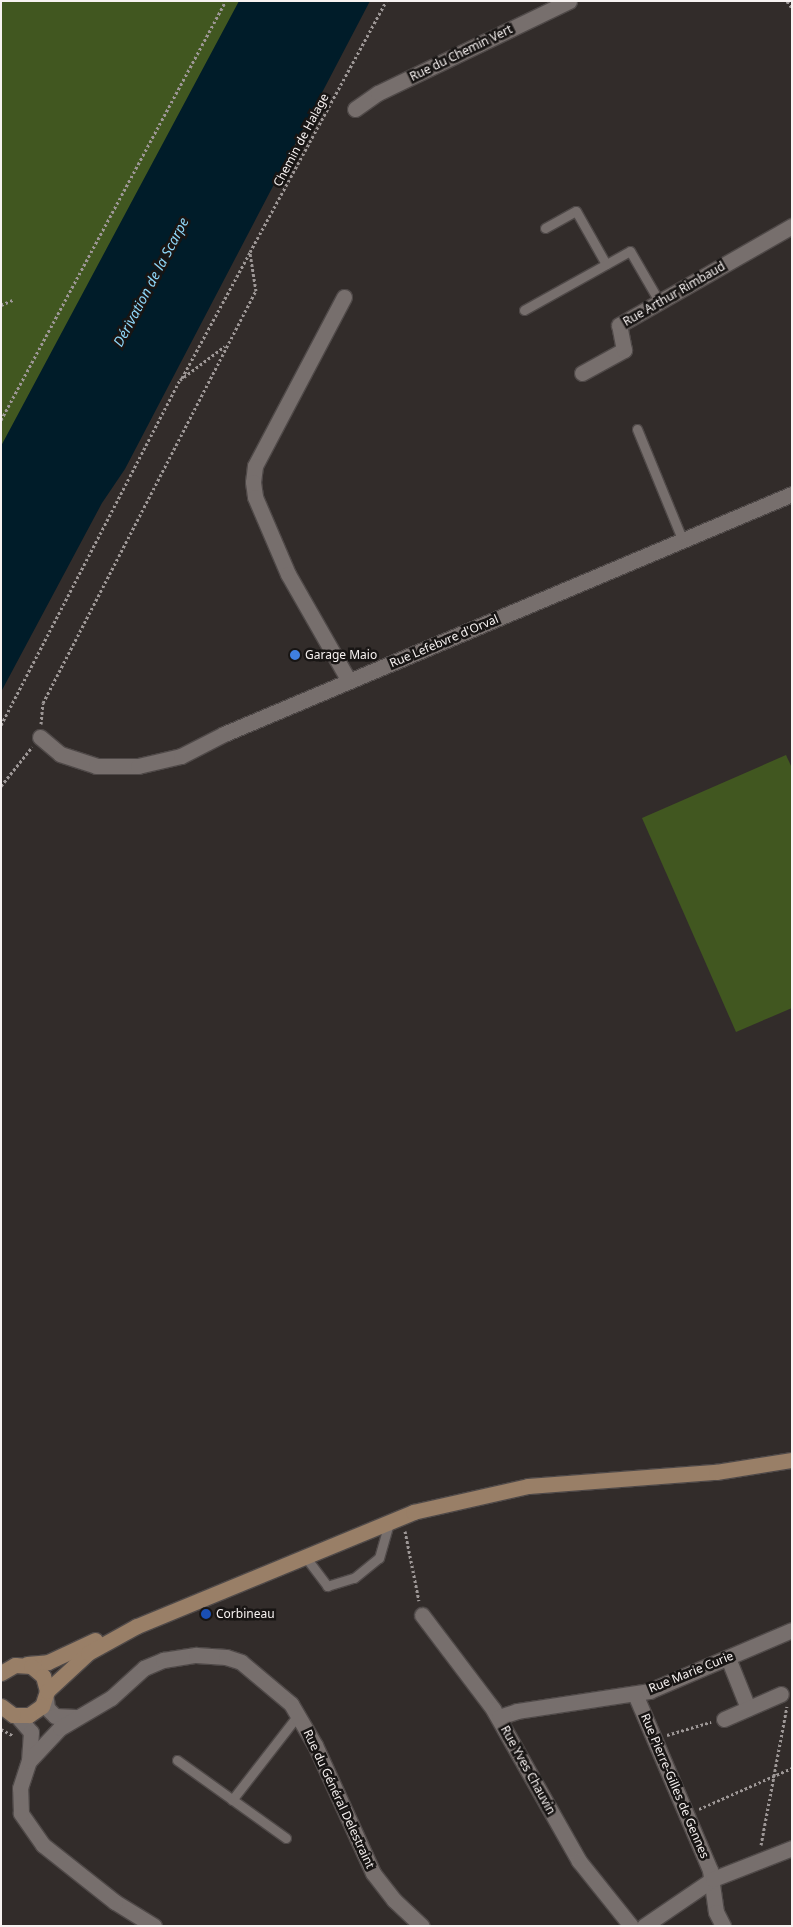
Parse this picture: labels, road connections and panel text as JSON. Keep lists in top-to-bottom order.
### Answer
{
  "streets": {
    "street": [
      "Rue du Chemin Vert",
      "Rue Arthur Rimbaud",
      "Rue Lefebvre d'Orval",
      "Rue Marie Curie",
      "Rue Yves Chauvin",
      "Rue Pierre-Gilles de Gennes",
      "Rue du Général Delestraint"
    ],
    "path": ["Chemin de Halage"]
  },
  "crossings": [
    ["Rue Marie Curie", "Rue Yves Chauvin"],
    ["Rue Marie Curie", "Rue Pierre-Gilles de Gennes"]
  ],
  "water": ["Dérivation de la Scarpe"],
  "places": ["Garage Maio", "Corbineau"]
}
